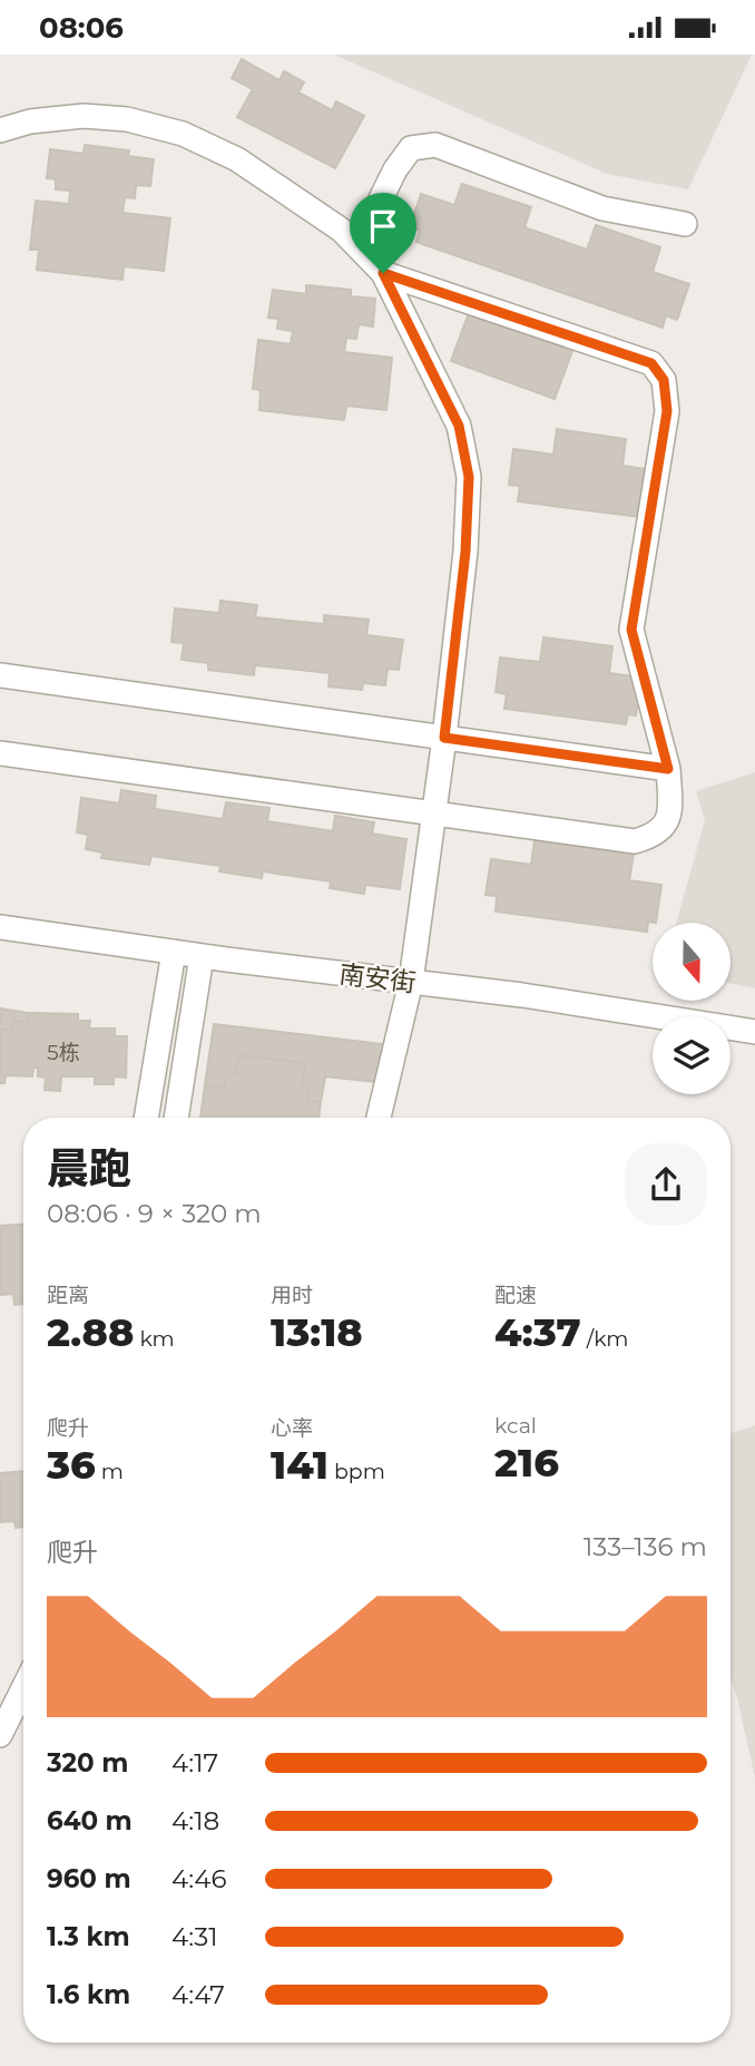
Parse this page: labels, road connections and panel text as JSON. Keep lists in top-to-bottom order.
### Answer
{
  "streets": {
    "street": ["南安街"]
  },
  "house_numbers": ["5栋"],
  "north": "bottom",
  "page": {
    "status": "08:06",
    "heading": ["晨跑", "08:06 · 9 × 320 m"],
    "stats": [
      ["距离", "2.88 km"],
      ["用时", "13:18"],
      ["配速", "4:37 /km"],
      ["爬升", "36 m"],
      ["心率", "141 bpm"],
      ["kcal", "216"]
    ],
    "chart": ["爬升", "133–136 m"],
    "list": [
      {
        "name": "320 m",
        "note": "4:17"
      },
      {
        "name": "640 m",
        "note": "4:18"
      },
      {
        "name": "960 m",
        "note": "4:46"
      },
      {
        "name": "1.3 km",
        "note": "4:31"
      },
      {
        "name": "1.6 km",
        "note": "4:47"
      }
    ]
  }
}
